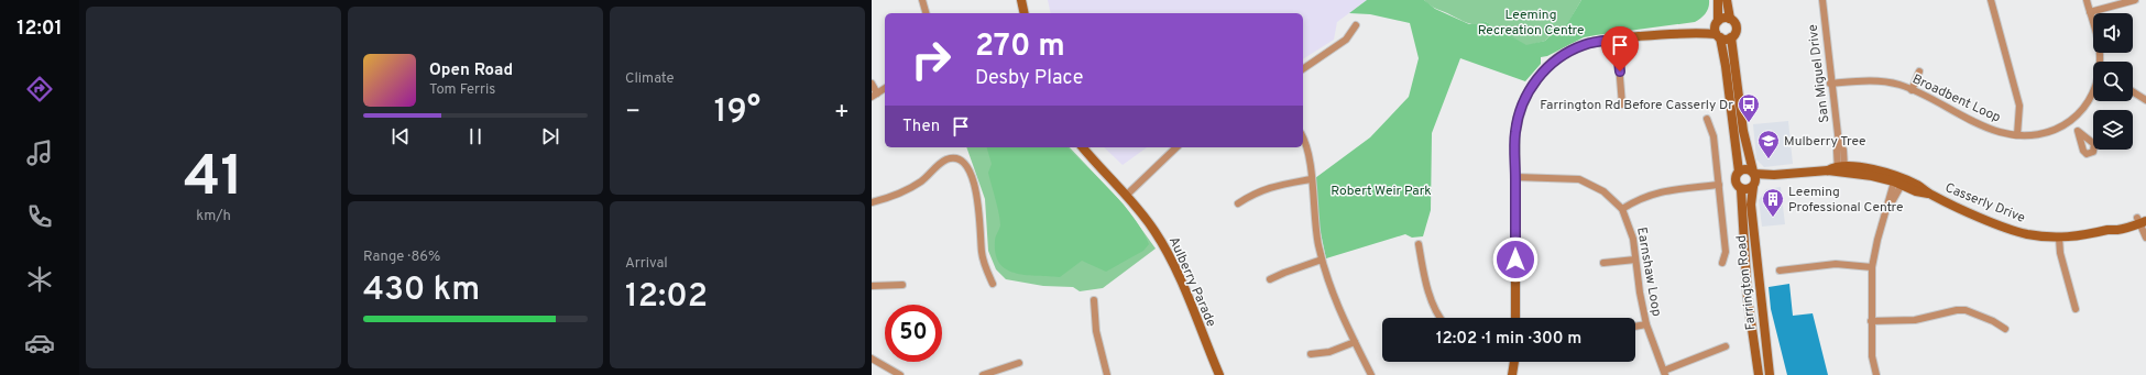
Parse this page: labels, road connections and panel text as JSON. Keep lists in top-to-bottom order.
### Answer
{
  "streets": {
    "main road": ["Casserly Drive", "Aulberry Parade", "Farrington Road"],
    "street": ["San Miguel Drive", "Broadbent Loop", "Earnshaw Loop"]
  },
  "crossings": [
    ["San Miguel Drive", "Broadbent Loop"],
    ["San Miguel Drive", "Casserly Drive"],
    ["Casserly Drive", "Farrington Road"]
  ],
  "parks": ["Leeming Recreation Centre", "Robert Weir Park"],
  "places": {
    "bus stop": ["Farrington Rd Before Casserly Dr"],
    "school or university": ["Mulberry Tree"],
    "building": ["Leeming Professional Centre"]
  },
  "page": {
    "tabs": "12:01",
    "tile": [
      ["41", "km/h"],
      "Climate",
      ["Range · 86%", "430 km"],
      ["Arrival", "12:02"]
    ],
    "turn": ["270 m", "Desby Place"],
    "song": ["Open Road", "Tom Ferris"],
    "heat": ["−", "19°", "+"],
    "then": "Then",
    "limit": "50",
    "trip": "12:02 · 1 min · 300 m"
  }
}
